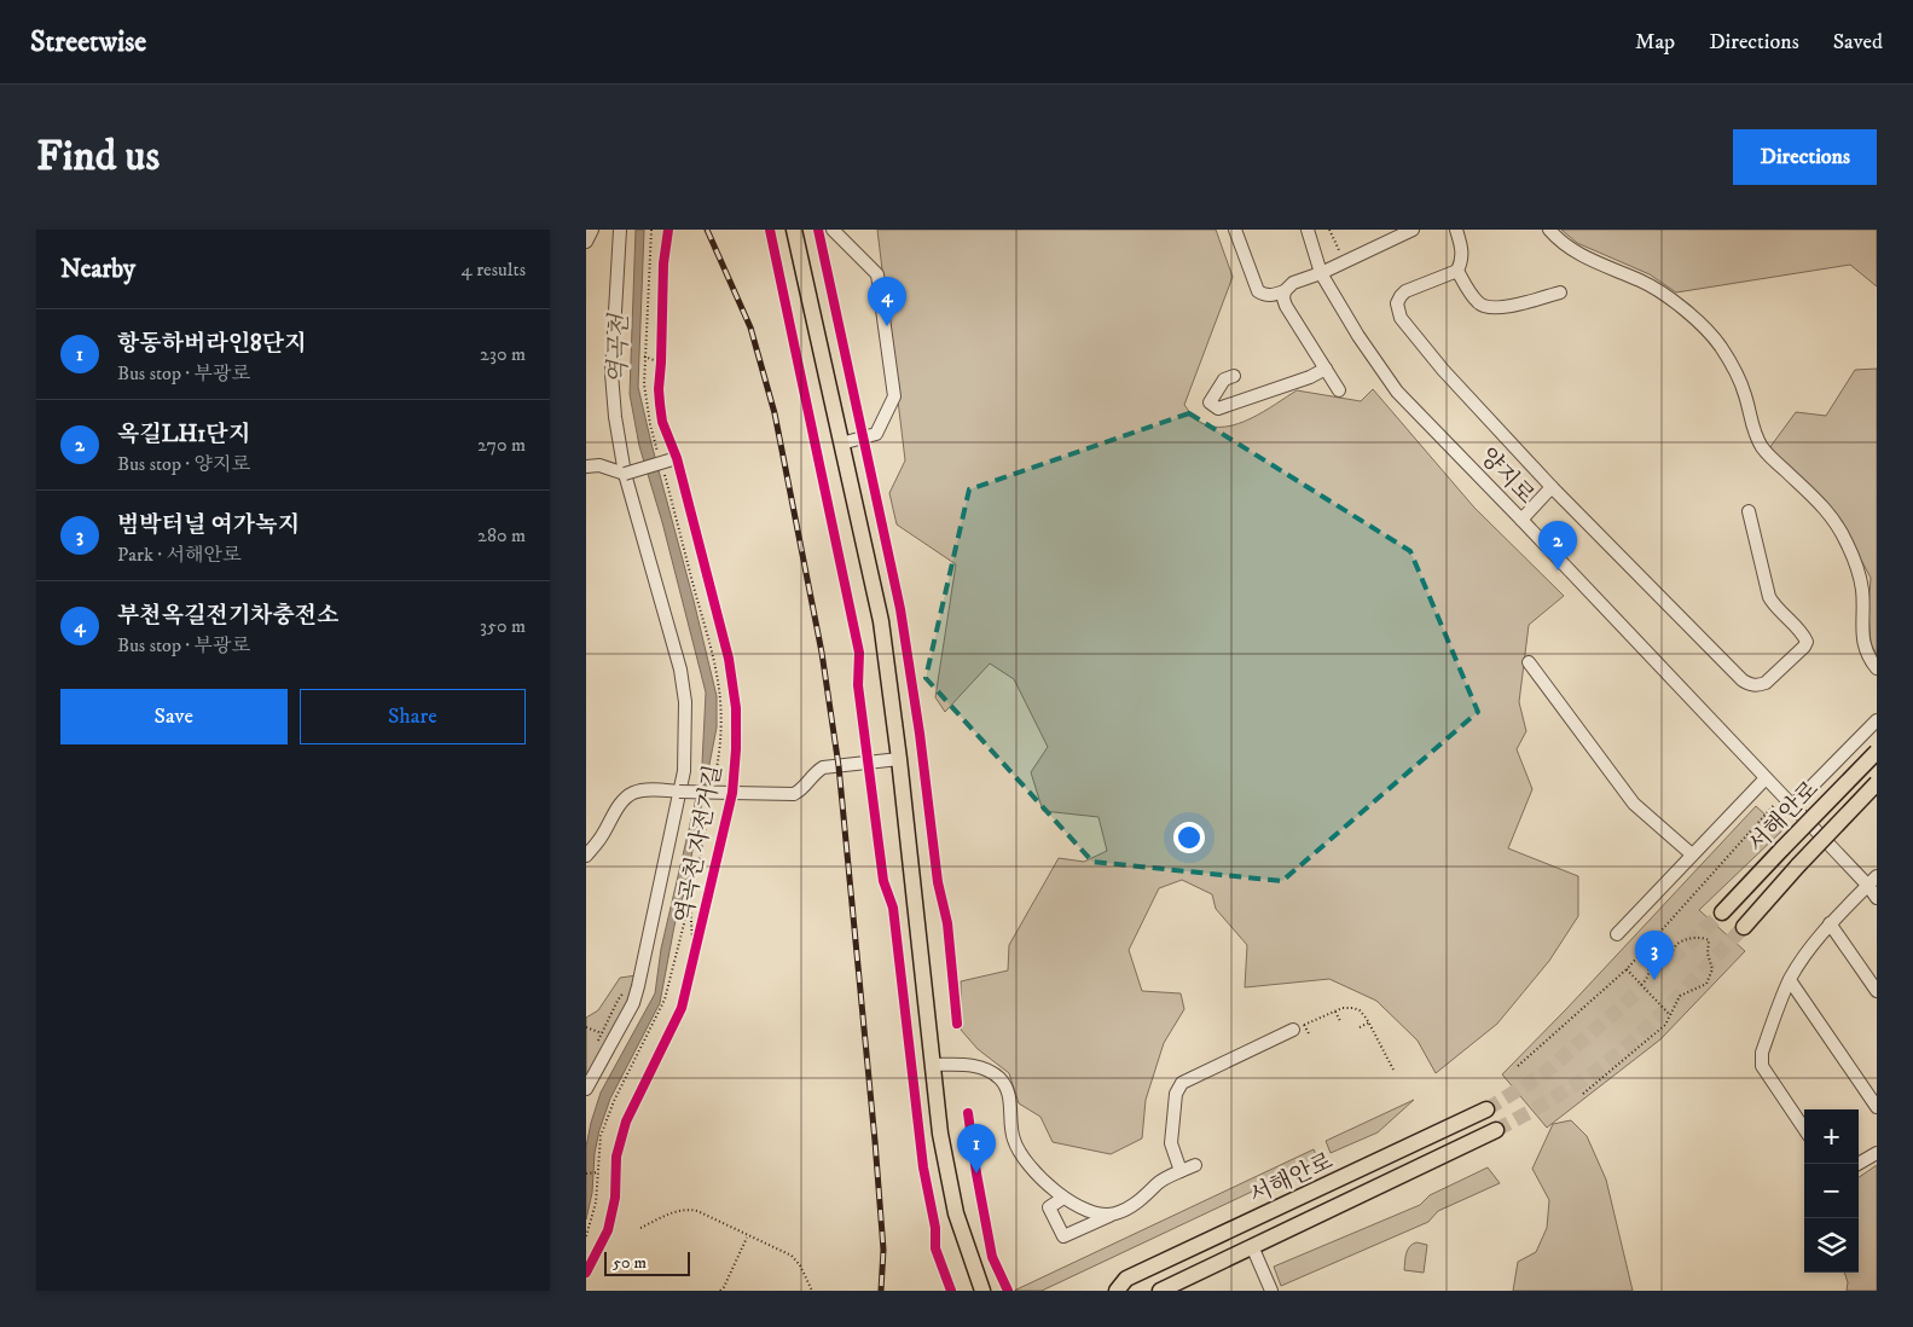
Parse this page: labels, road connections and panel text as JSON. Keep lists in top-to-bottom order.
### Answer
{
  "streets": {
    "main road": ["서해안로"],
    "street": ["양지로"],
    "cycle path": ["역곡천 자전거길"]
  },
  "water": ["역곡천"],
  "scale_bar": "50 m",
  "page": {
    "header": "Streetwise",
    "nav": ["Map", "Directions", "Saved"],
    "buttons": [
      "Directions",
      ["Save", "Share"]
    ],
    "title": "Find us",
    "heading": ["Nearby", "4 results"],
    "pins": [
      "4",
      "2",
      "3",
      "1"
    ],
    "list": [
      {
        "mark": "1",
        "name": "항동하버라인8단지",
        "note": "Bus stop · 부광로",
        "value": "230 m"
      },
      {
        "mark": "2",
        "name": "옥길LH1단지",
        "note": "Bus stop · 양지로",
        "value": "270 m"
      },
      {
        "mark": "3",
        "name": "범박터널 여가녹지",
        "note": "Park · 서해안로",
        "value": "280 m"
      },
      {
        "mark": "4",
        "name": "부천옥길전기차충전소",
        "note": "Bus stop · 부광로",
        "value": "350 m"
      }
    ],
    "map_buttons": ["+", "−"],
    "scale": "50 m"
  }
}
